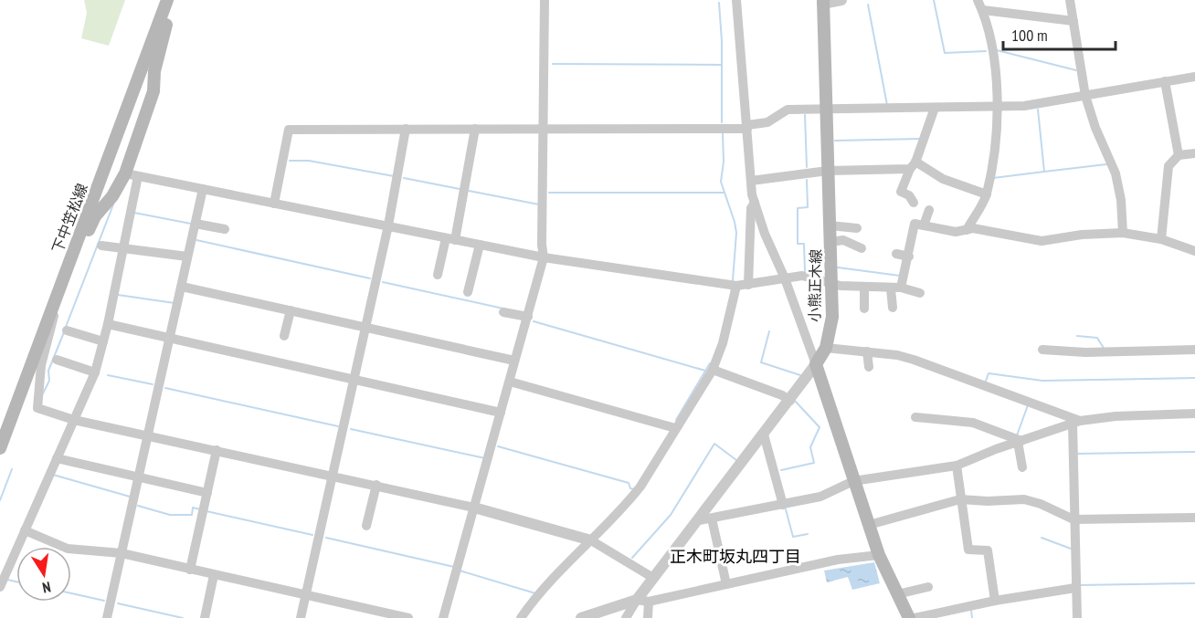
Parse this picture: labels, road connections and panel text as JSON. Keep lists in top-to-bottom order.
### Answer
{
  "streets": {
    "main road": ["下中笠松線", "小熊正木線"]
  },
  "districts": ["正木町坂丸四丁目"],
  "scale_bar": "100 m",
  "north": "bottom"
}
